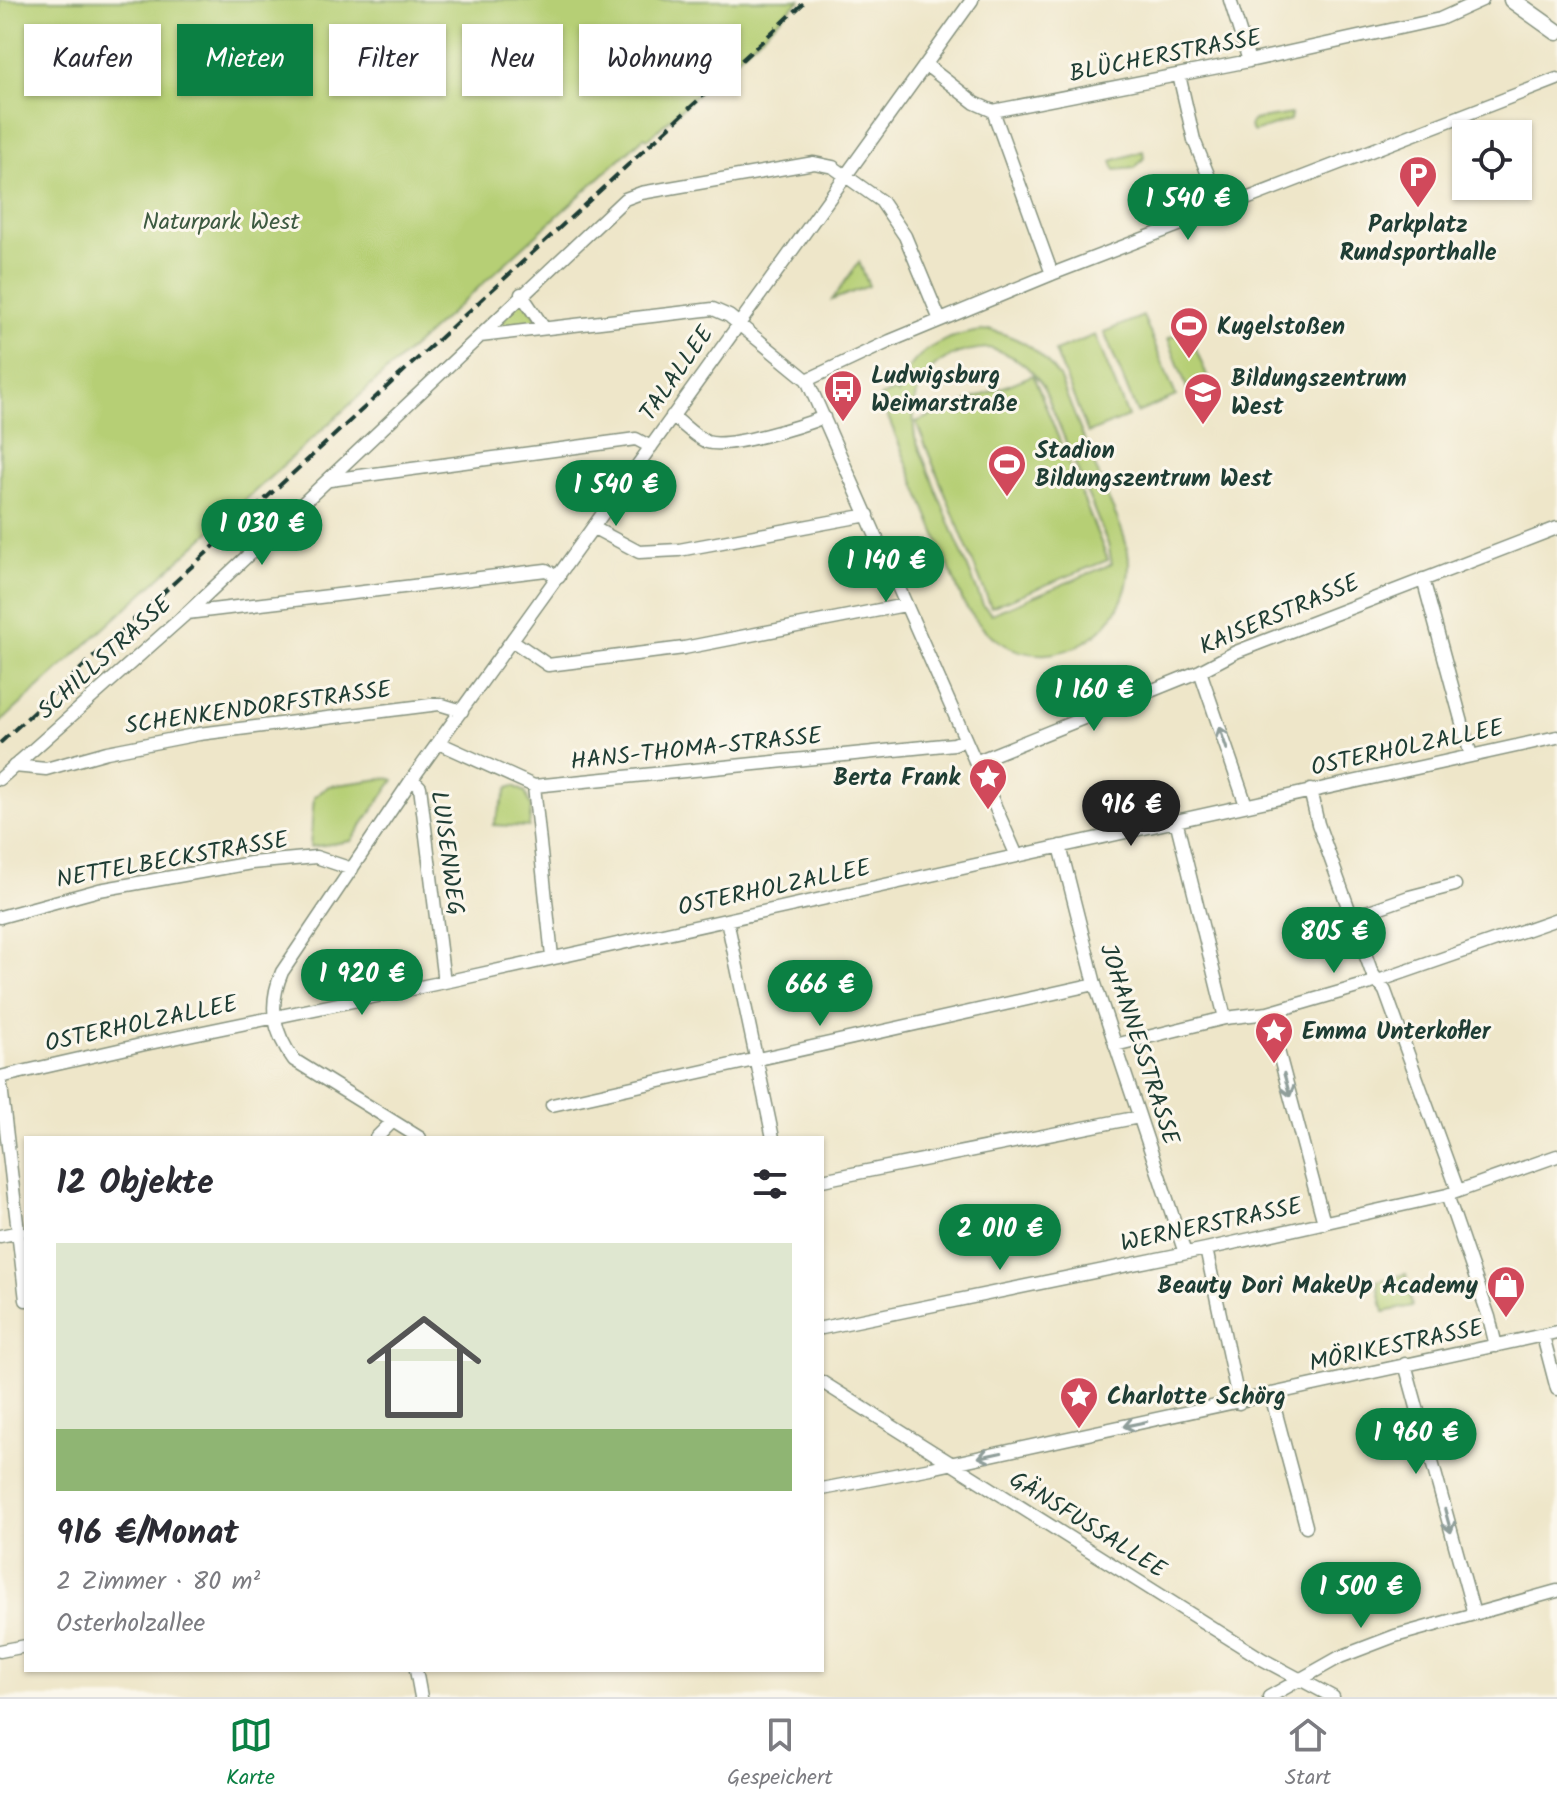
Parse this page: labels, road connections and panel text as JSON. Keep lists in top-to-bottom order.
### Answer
{
  "streets": {
    "street": [
      "BLÜCHERSTRASSE",
      "TALALLEE",
      "KAISERSTRASSE",
      "SCHILLSTRASSE",
      "SCHENKENDORFSTRASSE",
      "OSTERHOLZALLEE",
      "HANS-THOMA-STRASSE",
      "LUISENWEG",
      "NETTELBECKSTRASSE",
      "JOHANNESSTRASSE",
      "WERNERSTRASSE",
      "MÖRIKESTRASSE",
      "GÄNSFUSSALLEE"
    ]
  },
  "crossings": [
    ["TALALLEE", "SCHILLSTRASSE"],
    ["TALALLEE", "SCHENKENDORFSTRASSE"],
    ["TALALLEE", "OSTERHOLZALLEE"],
    ["TALALLEE", "LUISENWEG"],
    ["TALALLEE", "NETTELBECKSTRASSE"],
    ["SCHILLSTRASSE", "SCHENKENDORFSTRASSE"],
    ["OSTERHOLZALLEE", "LUISENWEG"],
    ["OSTERHOLZALLEE", "JOHANNESSTRASSE"],
    ["JOHANNESSTRASSE", "WERNERSTRASSE"],
    ["MÖRIKESTRASSE", "GÄNSFUSSALLEE"]
  ],
  "one_way": ["MÖRIKESTRASSE"],
  "parks": ["Naturpark West"],
  "places": {
    "parking": ["Parkplatz Rundsporthalle"],
    "sports": ["Kugelstoßen", "Stadion Bildungszentrum West"],
    "bus stop": ["Ludwigsburg Weimarstraße"],
    "school or university": ["Bildungszentrum West"],
    "place": ["Berta Frank", "Emma Unterkofler", "Charlotte Schörg"],
    "shop": ["Beauty Dori MakeUp Academy"]
  },
  "page": {
    "chip": [
      "Kaufen",
      "Mieten",
      "Filter",
      "Neu",
      "Wohnung"
    ],
    "price": [
      "1 540 €",
      "1 540 €",
      "1 030 €",
      "1 140 €",
      "1 160 €",
      "916 €",
      "805 €",
      "1 920 €",
      "666 €",
      "2 010 €",
      "1 960 €",
      "1 500 €"
    ],
    "heading": "12 Objekte",
    "list": [
      {
        "name": "916 €/Monat",
        "note": "2 Zimmer · 80 m² · Osterholzallee"
      }
    ],
    "tabs": ["Karte", "Gespeichert", "Start"]
  }
}
